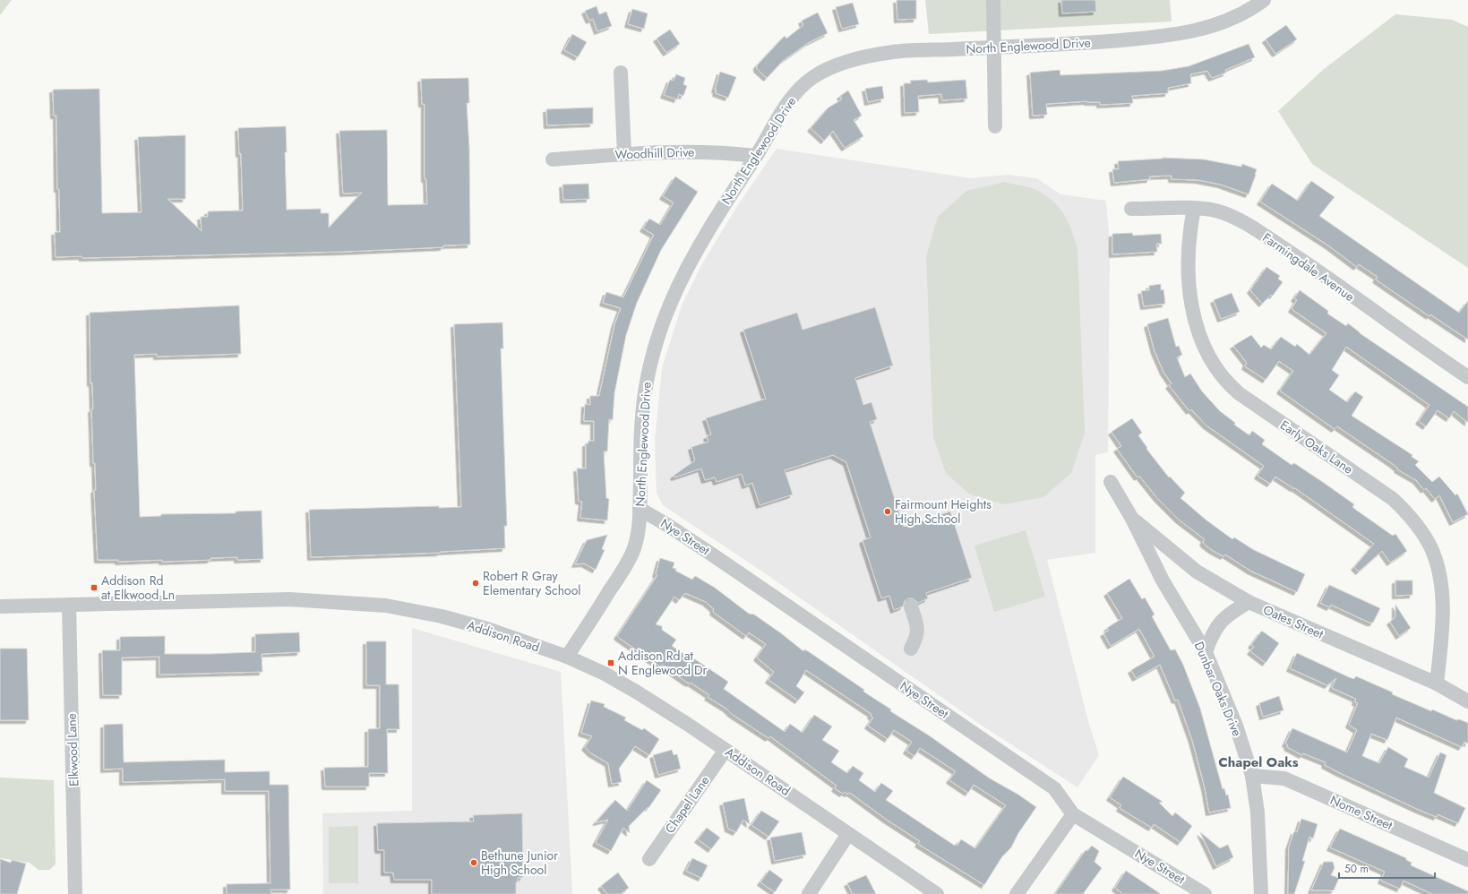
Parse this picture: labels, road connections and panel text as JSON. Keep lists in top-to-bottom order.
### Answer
{
  "streets": {
    "street": [
      "North Englewood Drive",
      "Woodhill Drive",
      "Farmingdale Avenue",
      "Early Oaks Lane",
      "Nye Street",
      "Oates Street",
      "Addison Road",
      "Dunbar Oaks Drive",
      "Elkwood Lane",
      "Chapel Lane",
      "Nome Street"
    ]
  },
  "crossings": [
    ["North Englewood Drive", "Woodhill Drive"],
    ["North Englewood Drive", "Nye Street"],
    ["North Englewood Drive", "Addison Road"],
    ["Farmingdale Avenue", "Early Oaks Lane"],
    ["Early Oaks Lane", "Oates Street"],
    ["Oates Street", "Dunbar Oaks Drive"],
    ["Addison Road", "Elkwood Lane"],
    ["Addison Road", "Chapel Lane"],
    ["Dunbar Oaks Drive", "Nome Street"]
  ],
  "districts": ["Chapel Oaks"],
  "places": {
    "other": ["Fairmount Heights High School", "Robert R Gray Elementary School", "Bethune Junior High School"],
    "transit": ["Addison Rd at Elkwood Ln", "Addison Rd at N Englewood Dr"]
  },
  "scale_bar": "50 m"
}
